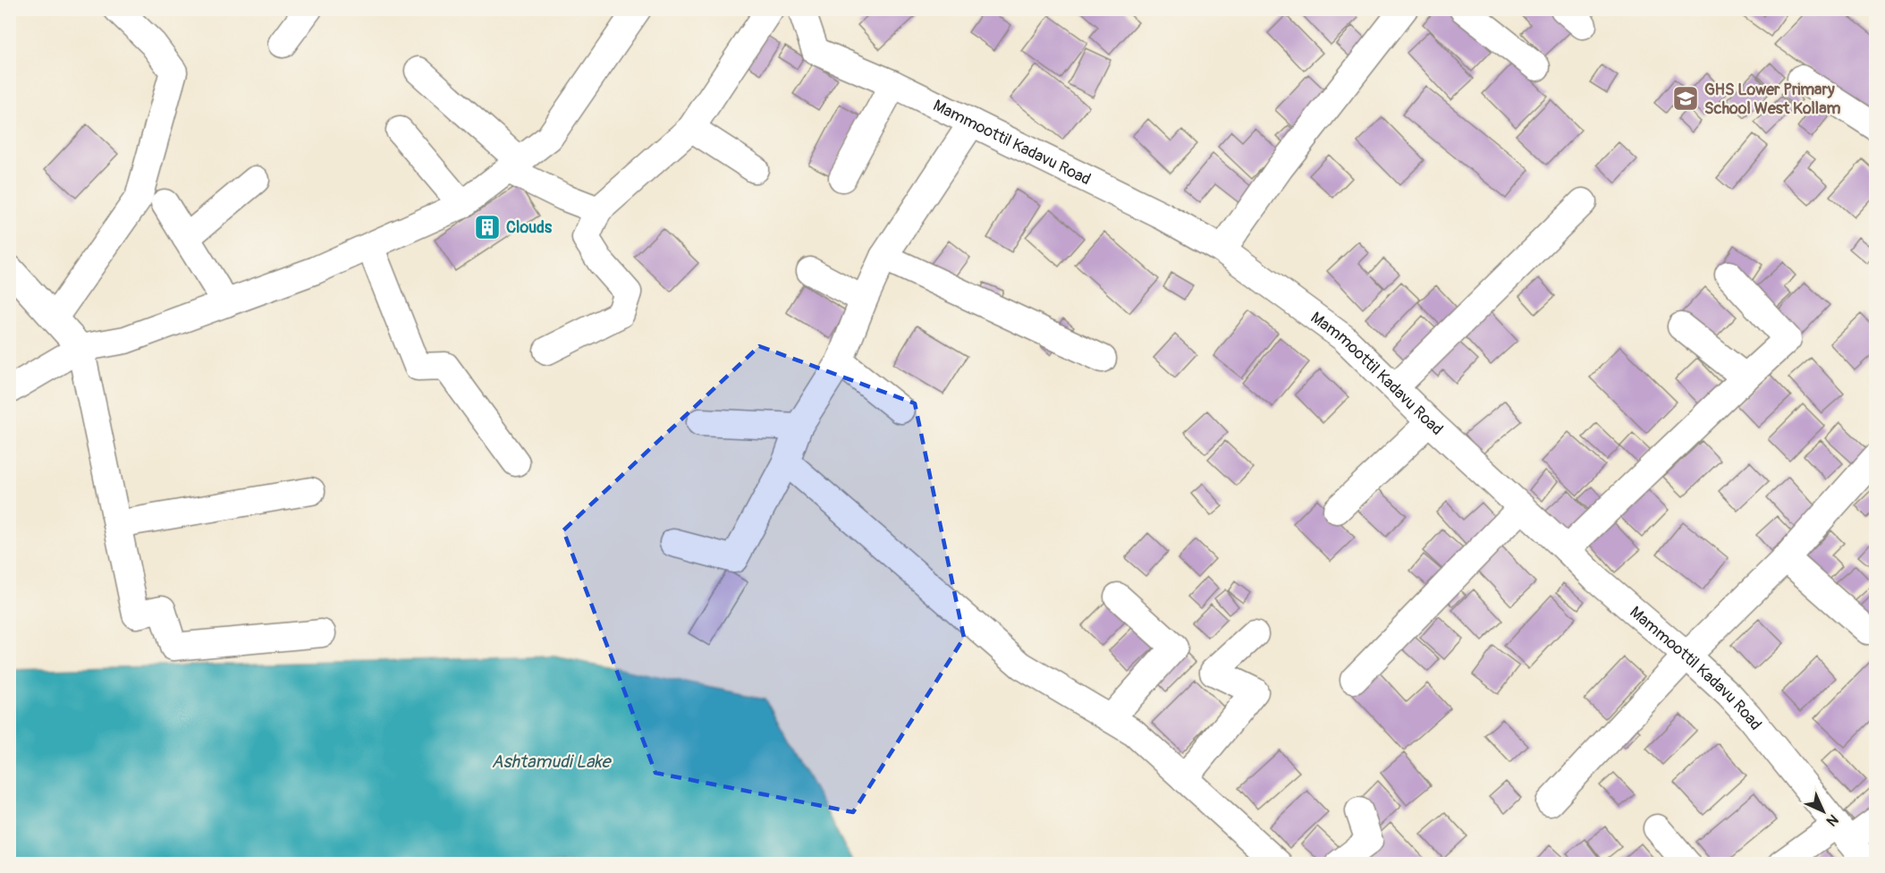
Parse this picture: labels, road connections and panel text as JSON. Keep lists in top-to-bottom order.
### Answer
{
  "streets": {
    "street": ["Mammoottil Kadavu Road"]
  },
  "water": ["Ashtamudi Lake"],
  "places": {
    "school or university": ["GHS Lower Primary School West Kollam"],
    "building": ["Clouds"]
  },
  "north": "bottom right"
}
